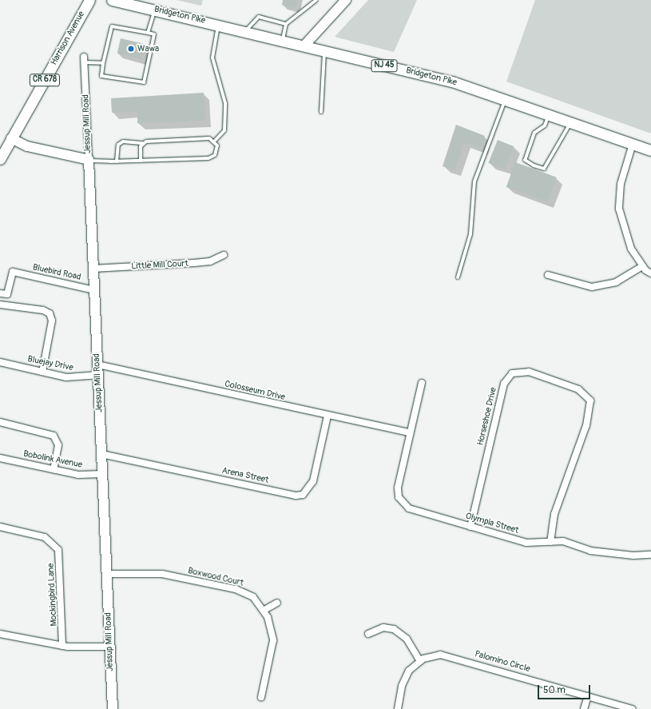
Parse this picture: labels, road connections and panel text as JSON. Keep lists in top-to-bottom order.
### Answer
{
  "streets": {
    "main road": [
      "Bridgeton Pike",
      "Harrison Avenue",
      "NJ 45",
      "CR 678"
    ],
    "street": [
      "Jessup Mill Road",
      "Little Mill Court",
      "Bluebird Road",
      "Bluejay Drive",
      "Colosseum Drive",
      "Horseshoe Drive",
      "Bobolink Avenue",
      "Arena Street",
      "Olympia Street",
      "Boxwood Court",
      "Mockingbird Lane",
      "Palomino Circle"
    ]
  },
  "crossings": [
    ["Jessup Mill Road", "Little Mill Court"],
    ["Jessup Mill Road", "Bluebird Road"],
    ["Jessup Mill Road", "Bluejay Drive"],
    ["Jessup Mill Road", "Colosseum Drive"],
    ["Jessup Mill Road", "Bobolink Avenue"],
    ["Jessup Mill Road", "Arena Street"],
    ["Jessup Mill Road", "Boxwood Court"],
    ["Colosseum Drive", "Arena Street"],
    ["Colosseum Drive", "Olympia Street"],
    ["Horseshoe Drive", "Olympia Street"]
  ],
  "places": ["Wawa"],
  "scale_bar": "50 m"
}
